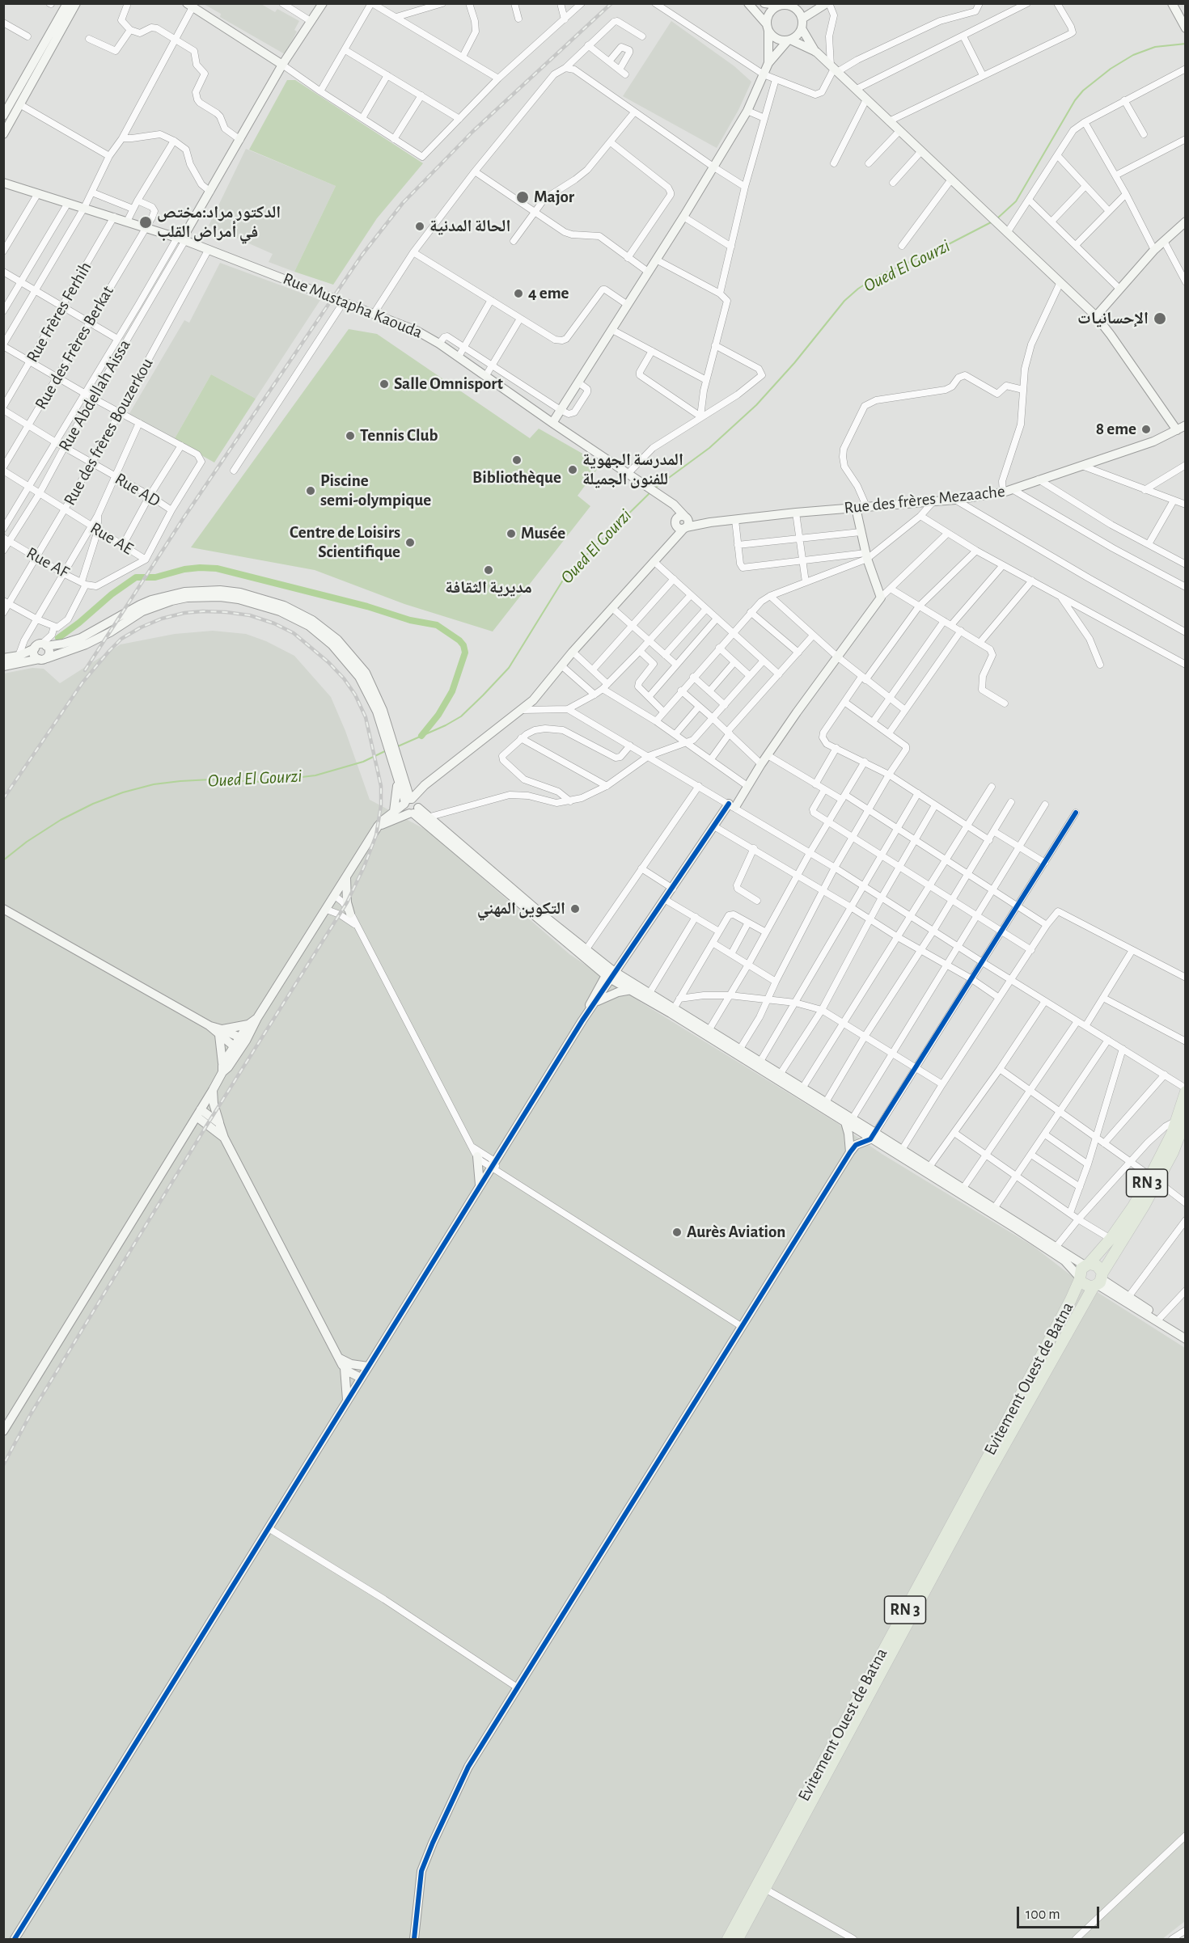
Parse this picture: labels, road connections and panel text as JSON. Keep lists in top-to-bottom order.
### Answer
{
  "streets": {
    "highway": ["RN 3", "Evitement Ouest de Batna"],
    "main road": ["Rue Mustapha Kaouda", "Rue des frères Mezaache"],
    "street": [
      "Rue Frères Ferhih",
      "Rue des Frères Berkat",
      "Rue Abdellah Aissa",
      "Rue des frères Bouzerkou",
      "Rue AD",
      "Rue AE",
      "Rue AF"
    ]
  },
  "crossings": [
    ["Rue Mustapha Kaouda", "Rue Frères Ferhih"],
    ["Rue Mustapha Kaouda", "Rue des Frères Berkat"],
    ["Rue Mustapha Kaouda", "Rue Abdellah Aissa"],
    ["Rue Mustapha Kaouda", "Rue des frères Bouzerkou"],
    ["Rue Mustapha Kaouda", "Rue des frères Mezaache"],
    ["Rue Frères Ferhih", "Rue AD"],
    ["Rue des Frères Berkat", "Rue AD"],
    ["Rue des Frères Berkat", "Rue AE"],
    ["Rue Abdellah Aissa", "Rue AD"],
    ["Rue Abdellah Aissa", "Rue AE"],
    ["Rue Abdellah Aissa", "Rue AF"],
    ["Rue des frères Bouzerkou", "Rue AD"],
    ["Rue des frères Bouzerkou", "Rue AE"],
    ["Rue des frères Bouzerkou", "Rue AF"]
  ],
  "water": ["Oued El Gourzi"],
  "places": [
    "Major",
    "الدكتور مراد:مختص في أمراض القلب",
    "الحالة المدنية",
    "4 eme",
    "الإحسانيات",
    "Salle Omnisport",
    "8 eme",
    "Tennis Club",
    "Bibliothèque",
    "المدرسة الجهوية للفنون الجميلة",
    "Piscine semi-olympique",
    "Musée",
    "Centre de Loisirs Scientifique",
    "مديرية الثقافة",
    "التكوين المهني",
    "Aurès Aviation"
  ],
  "scale_bar": "100 m"
}
